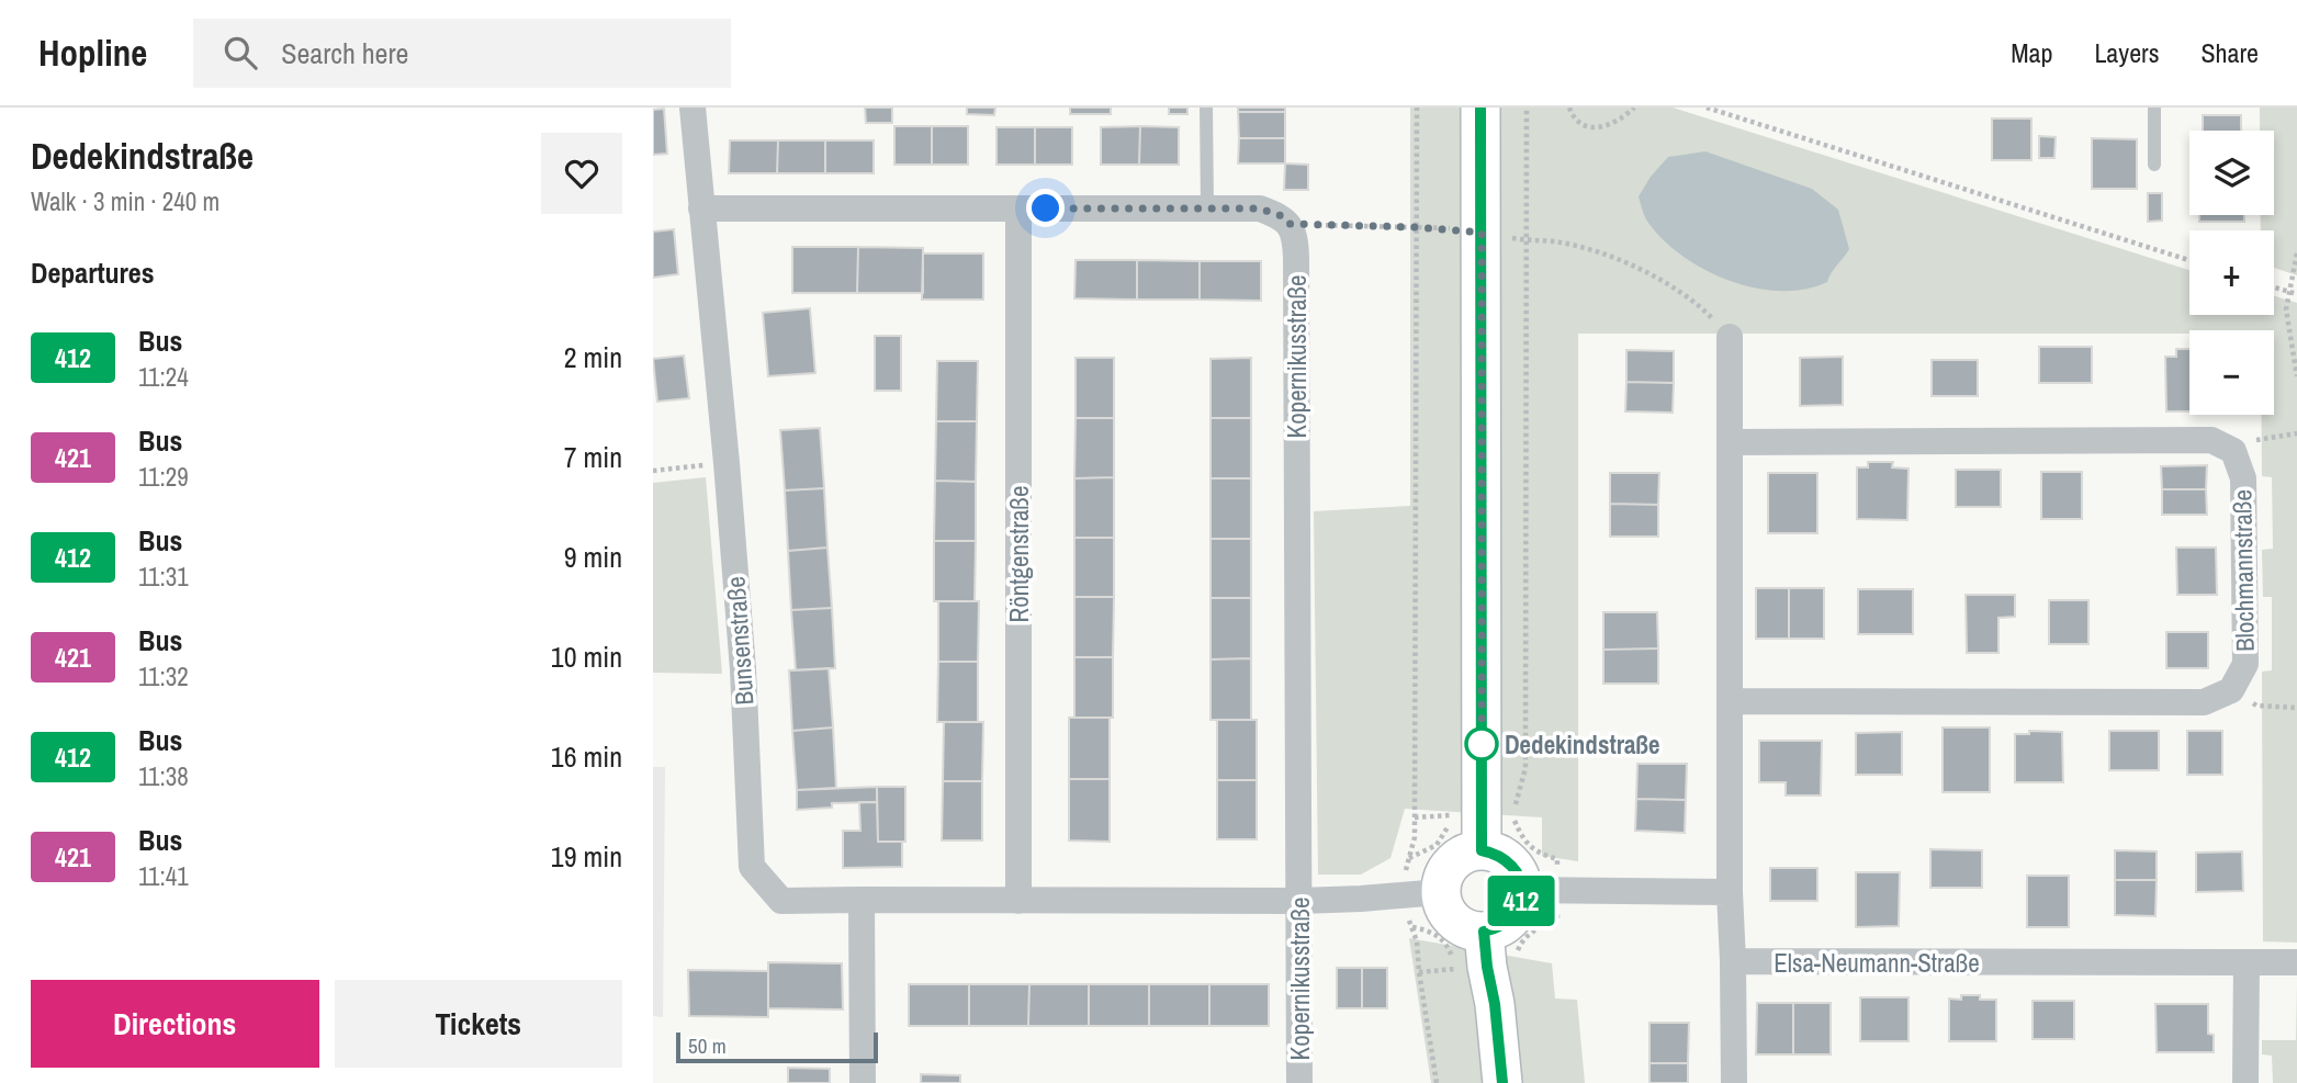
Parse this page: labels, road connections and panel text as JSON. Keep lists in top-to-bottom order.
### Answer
{
  "streets": {
    "street": [
      "Kopernikusstraße",
      "Röntgenstraße",
      "Blochmannstraße",
      "Bunsenstraße",
      "Elsa-Neumann-Straße"
    ]
  },
  "places": ["Dedekindstraße"],
  "lines": ["bus line 412"],
  "scale_bar": "50 m",
  "page": {
    "header": "Hopline",
    "search": "Search here",
    "nav": ["Map", "Layers", "Share"],
    "heading": [
      ["Dedekindstraße", "Walk · 3 min · 240 m"],
      "Departures"
    ],
    "on_map": "412",
    "map_buttons": ["+", "−"],
    "list": [
      {
        "mark": "412",
        "name": "Bus",
        "note": "11:24",
        "value": "2 min"
      },
      {
        "mark": "421",
        "name": "Bus",
        "note": "11:29",
        "value": "7 min"
      },
      {
        "mark": "412",
        "name": "Bus",
        "note": "11:31",
        "value": "9 min"
      },
      {
        "mark": "421",
        "name": "Bus",
        "note": "11:32",
        "value": "10 min"
      },
      {
        "mark": "412",
        "name": "Bus",
        "note": "11:38",
        "value": "16 min"
      },
      {
        "mark": "421",
        "name": "Bus",
        "note": "11:41",
        "value": "19 min"
      }
    ],
    "buttons": ["Directions", "Tickets"],
    "scale": "50 m"
  }
}
